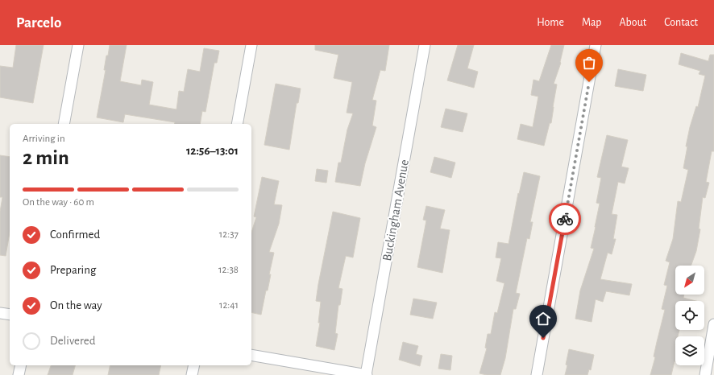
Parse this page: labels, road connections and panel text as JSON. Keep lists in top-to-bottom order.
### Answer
{
  "streets": {
    "street": ["Buckingham Avenue"]
  },
  "north": "bottom left",
  "page": {
    "header": "Parcelo",
    "nav": [
      "Home",
      "Map",
      "About",
      "Contact"
    ],
    "heading": ["2 min", "Arriving in", "12:56–13:01"],
    "bar": "On the way · 60 m",
    "list": [
      ["Confirmed", "12:37"],
      ["Preparing", "12:38"],
      ["On the way", "12:41"],
      "Delivered"
    ]
  }
}
